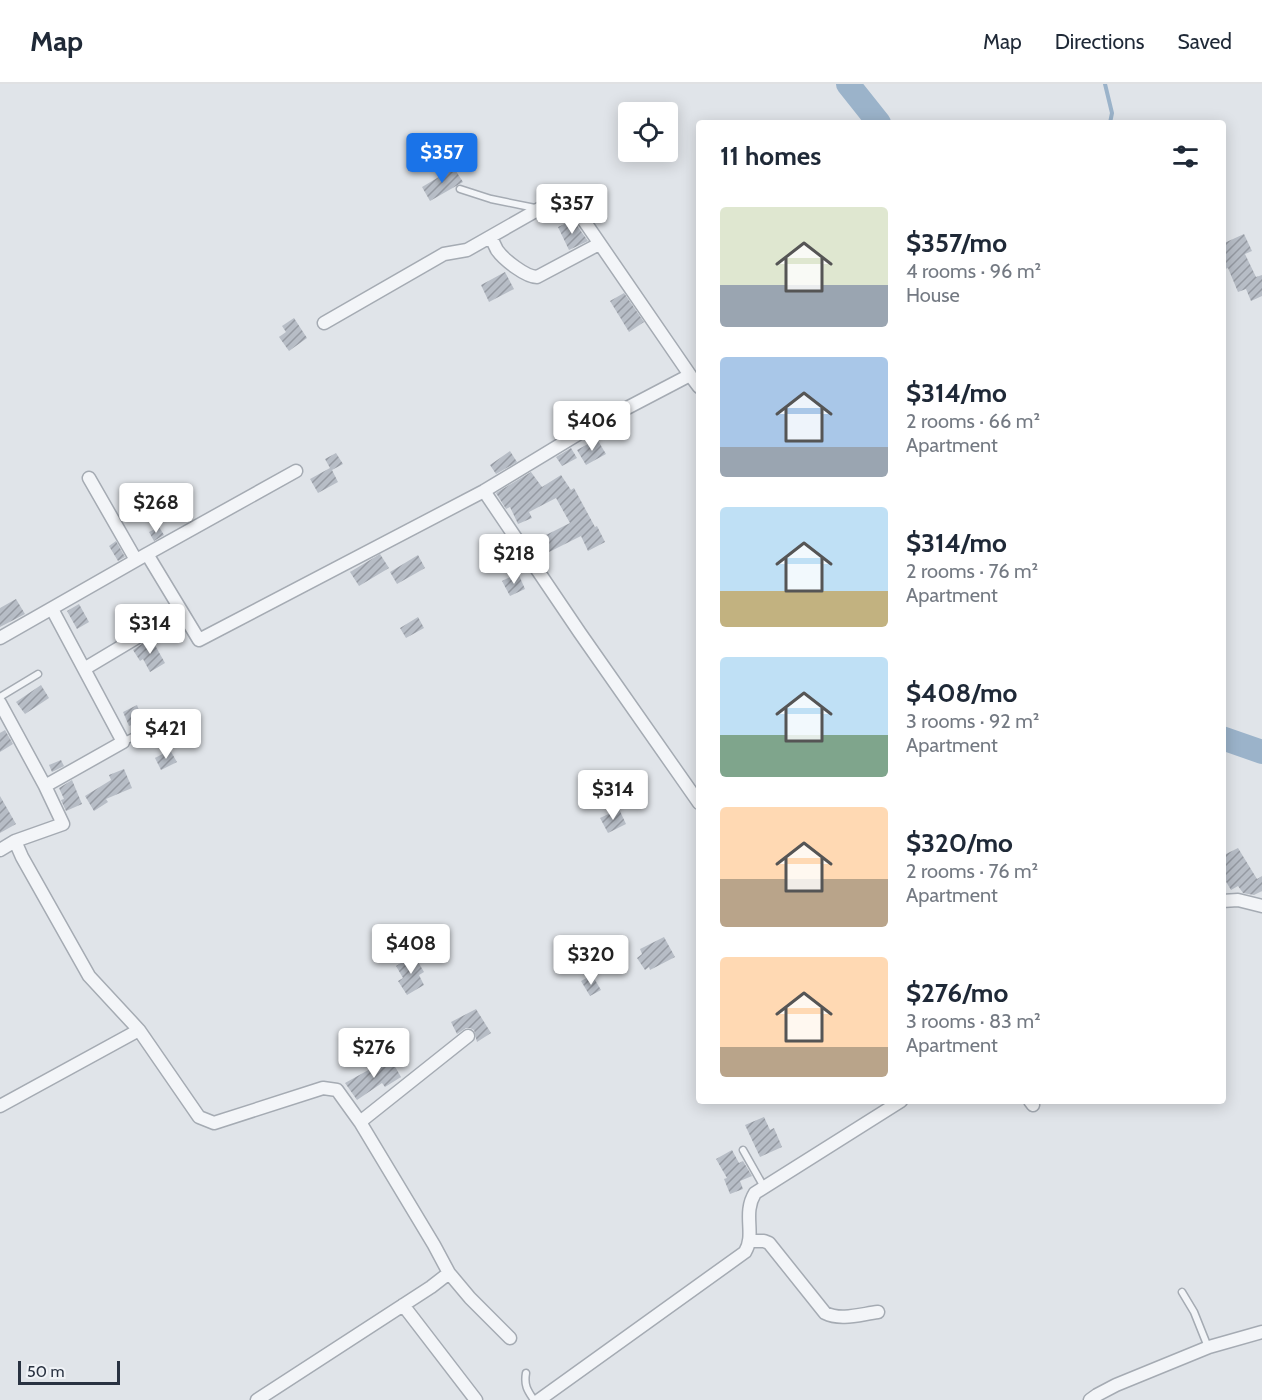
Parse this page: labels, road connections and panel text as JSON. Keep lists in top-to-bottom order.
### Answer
{
  "scale_bar": "50 m",
  "page": {
    "header": "Map",
    "nav": ["Map", "Directions", "Saved"],
    "heading": "11 homes",
    "price": [
      "$357",
      "$357",
      "$406",
      "$268",
      "$218",
      "$314",
      "$421",
      "$314",
      "$408",
      "$320",
      "$276"
    ],
    "list": [
      {
        "name": "$357/mo",
        "note": "4 rooms · 96 m² · House"
      },
      {
        "name": "$314/mo",
        "note": "2 rooms · 66 m² · Apartment"
      },
      {
        "name": "$314/mo",
        "note": "2 rooms · 76 m² · Apartment"
      },
      {
        "name": "$408/mo",
        "note": "3 rooms · 92 m² · Apartment"
      },
      {
        "name": "$320/mo",
        "note": "2 rooms · 76 m² · Apartment"
      },
      {
        "name": "$276/mo",
        "note": "3 rooms · 83 m² · Apartment"
      }
    ],
    "scale": "50 m"
  }
}
